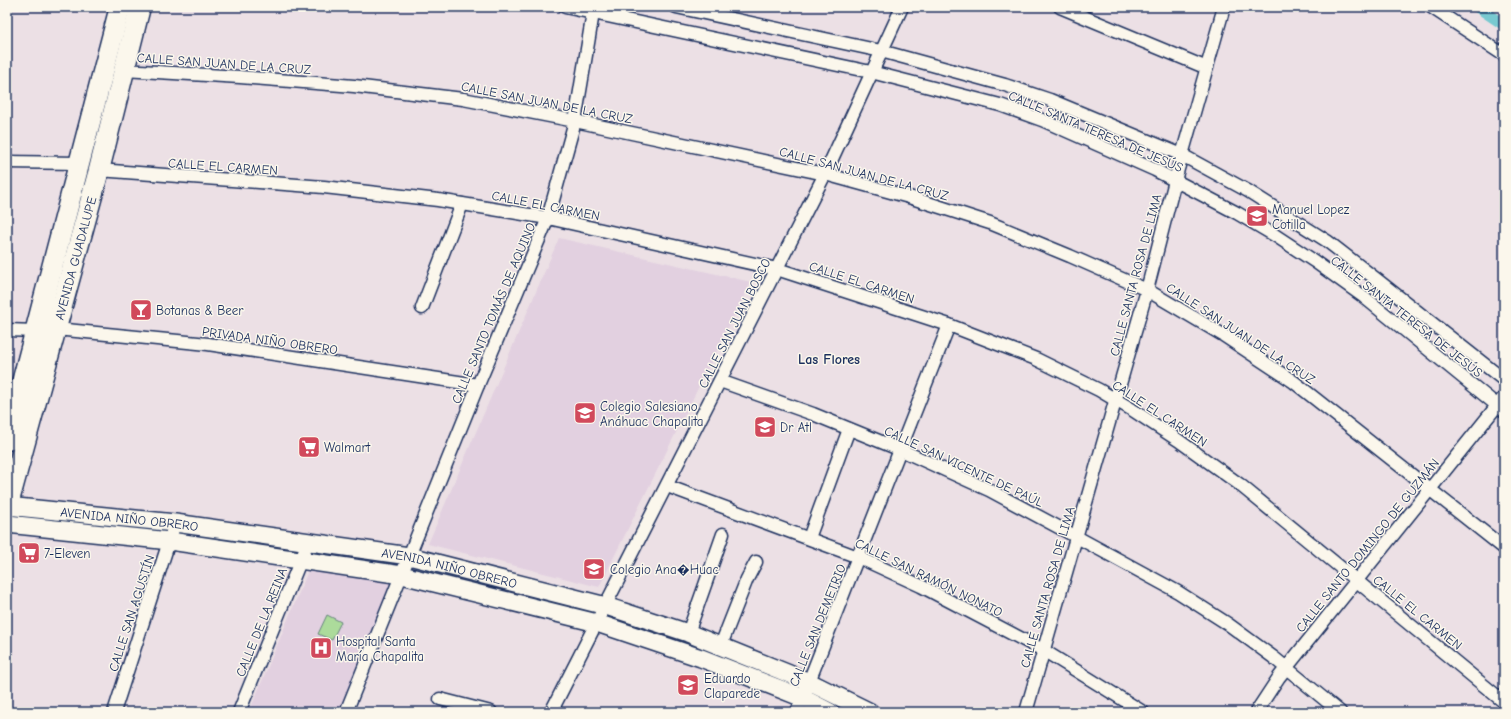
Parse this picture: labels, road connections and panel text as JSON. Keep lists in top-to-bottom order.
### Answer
{
  "streets": {
    "main road": ["AVENIDA GUADALUPE", "AVENIDA NIÑO OBRERO"],
    "street": [
      "CALLE SAN JUAN DE LA CRUZ",
      "CALLE SANTA TERESA DE JESÚS",
      "CALLE EL CARMEN",
      "CALLE SANTA ROSA DE LIMA",
      "CALLE SANTO TOMÁS DE AQUINO",
      "CALLE SAN JUAN BOSCO",
      "PRIVADA NIÑO OBRERO",
      "CALLE SAN VICENTE DE PAÚL",
      "CALLE SANTO DOMINGO DE GUZMÁN",
      "CALLE SAN RAMÓN NONATO",
      "CALLE SAN AGUSTÍN",
      "CALLE DE LA REINA",
      "CALLE SAN DEMETRIO"
    ]
  },
  "crossings": [
    ["CALLE SAN JUAN DE LA CRUZ", "AVENIDA GUADALUPE"],
    ["CALLE SAN JUAN DE LA CRUZ", "CALLE SANTA ROSA DE LIMA"],
    ["CALLE SAN JUAN DE LA CRUZ", "CALLE SANTO TOMÁS DE AQUINO"],
    ["CALLE SAN JUAN DE LA CRUZ", "CALLE SAN JUAN BOSCO"],
    ["CALLE SAN JUAN DE LA CRUZ", "CALLE SANTO DOMINGO DE GUZMÁN"],
    ["CALLE SANTA TERESA DE JESÚS", "CALLE SANTA ROSA DE LIMA"],
    ["CALLE SANTA TERESA DE JESÚS", "CALLE SANTO TOMÁS DE AQUINO"],
    ["CALLE SANTA TERESA DE JESÚS", "CALLE SAN JUAN BOSCO"],
    ["CALLE SANTA TERESA DE JESÚS", "CALLE SANTO DOMINGO DE GUZMÁN"],
    ["CALLE EL CARMEN", "AVENIDA GUADALUPE"],
    ["CALLE EL CARMEN", "CALLE SANTA ROSA DE LIMA"],
    ["CALLE EL CARMEN", "CALLE SANTO TOMÁS DE AQUINO"],
    ["CALLE EL CARMEN", "CALLE SAN JUAN BOSCO"],
    ["CALLE EL CARMEN", "CALLE SANTO DOMINGO DE GUZMÁN"],
    ["CALLE EL CARMEN", "CALLE SAN DEMETRIO"],
    ["AVENIDA GUADALUPE", "PRIVADA NIÑO OBRERO"],
    ["AVENIDA GUADALUPE", "AVENIDA NIÑO OBRERO"],
    ["CALLE SANTA ROSA DE LIMA", "CALLE SAN VICENTE DE PAÚL"],
    ["CALLE SANTA ROSA DE LIMA", "CALLE SAN RAMÓN NONATO"],
    ["CALLE SANTO TOMÁS DE AQUINO", "PRIVADA NIÑO OBRERO"],
    ["CALLE SANTO TOMÁS DE AQUINO", "AVENIDA NIÑO OBRERO"],
    ["CALLE SAN JUAN BOSCO", "CALLE SAN VICENTE DE PAÚL"],
    ["CALLE SAN JUAN BOSCO", "AVENIDA NIÑO OBRERO"],
    ["CALLE SAN JUAN BOSCO", "CALLE SAN RAMÓN NONATO"],
    ["CALLE SAN VICENTE DE PAÚL", "CALLE SANTO DOMINGO DE GUZMÁN"],
    ["CALLE SAN VICENTE DE PAÚL", "CALLE SAN DEMETRIO"],
    ["AVENIDA NIÑO OBRERO", "CALLE SAN AGUSTÍN"],
    ["AVENIDA NIÑO OBRERO", "CALLE DE LA REINA"],
    ["AVENIDA NIÑO OBRERO", "CALLE SAN DEMETRIO"],
    ["CALLE SAN RAMÓN NONATO", "CALLE SAN DEMETRIO"]
  ],
  "districts": ["Las Flores"],
  "places": {
    "school or university": [
      "Manuel Lopez Cotilla",
      "Colegio Salesiano Anáhuac Chapalita",
      "Dr Atl",
      "Colegio Ana�Huac",
      "Eduardo Claparede"
    ],
    "bar": ["Botanas & Beer"],
    "supermarket": ["Walmart", "7-Eleven"],
    "hospital": ["Hospital Santa María Chapalita"]
  }
}
